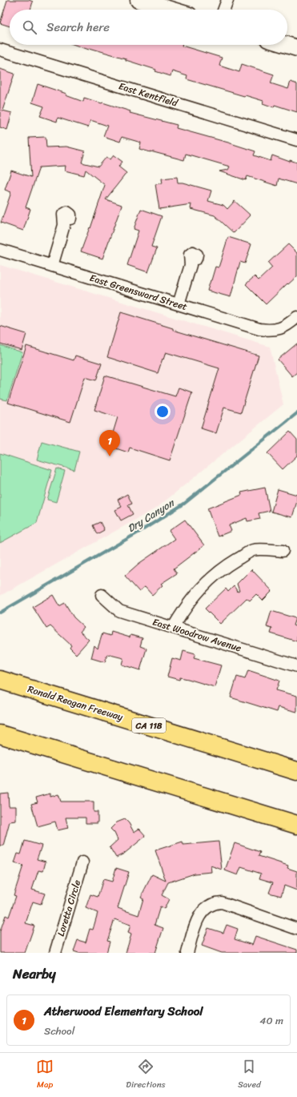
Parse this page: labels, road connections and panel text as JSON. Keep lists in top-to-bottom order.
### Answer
{
  "streets": {
    "highway": ["Ronald Reagan Freeway", "CA 118"],
    "street": [
      "East Kentfield",
      "East Greensward Street",
      "East Woodrow Avenue",
      "Loretta Circle"
    ]
  },
  "water": ["Dry Canyon"],
  "page": {
    "search": "Search here",
    "pins": "1",
    "heading": "Nearby",
    "list": [
      {
        "mark": "1",
        "name": "Atherwood Elementary School",
        "note": "School",
        "value": "40 m"
      }
    ],
    "nav": ["Map", "Directions", "Saved"]
  }
}
